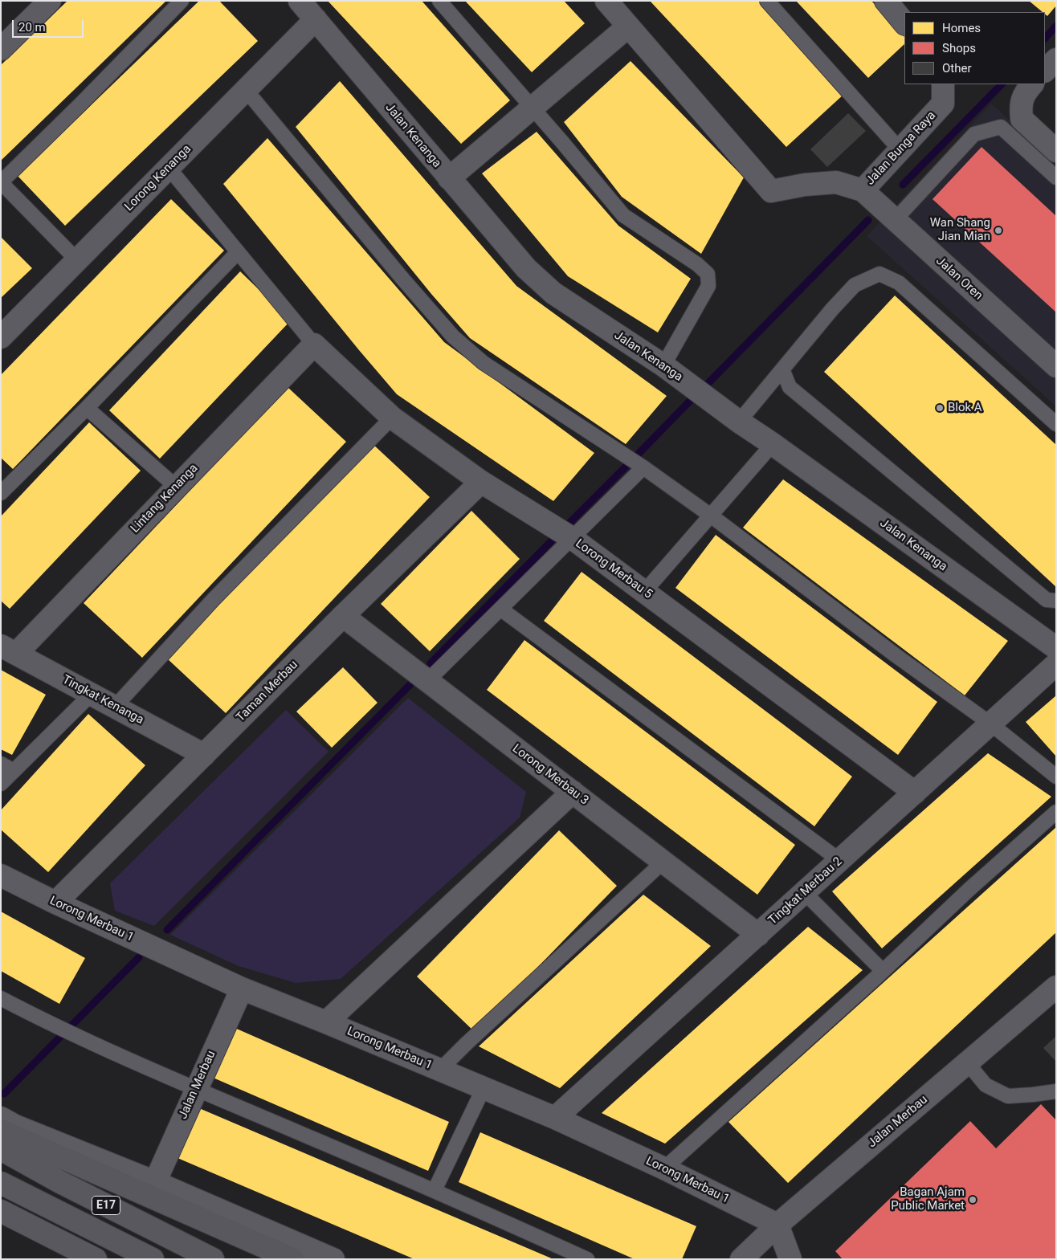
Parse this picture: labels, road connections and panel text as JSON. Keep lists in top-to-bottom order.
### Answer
{
  "streets": {
    "highway": ["E17"],
    "street": [
      "Jalan Kenanga",
      "Jalan Bunga Raya",
      "Lorong Kenanga",
      "Jalan Oren",
      "Lintang Kenanga",
      "Lorong Merbau 5",
      "Taman Merbau",
      "Tingkat Kenanga",
      "Lorong Merbau 3",
      "Tingkat Merbau 2",
      "Lorong Merbau 1",
      "Jalan Merbau"
    ]
  },
  "crossings": [
    ["Jalan Kenanga", "Lorong Kenanga"],
    ["Jalan Bunga Raya", "Jalan Oren"],
    ["Lintang Kenanga", "Lorong Merbau 5"],
    ["Lintang Kenanga", "Tingkat Kenanga"],
    ["Lorong Merbau 5", "Taman Merbau"],
    ["Lorong Merbau 5", "Tingkat Merbau 2"],
    ["Taman Merbau", "Tingkat Kenanga"],
    ["Taman Merbau", "Lorong Merbau 3"],
    ["Taman Merbau", "Lorong Merbau 1"],
    ["Lorong Merbau 3", "Tingkat Merbau 2"],
    ["Tingkat Merbau 2", "Lorong Merbau 1"],
    ["Lorong Merbau 1", "Jalan Merbau"]
  ],
  "places": ["Wan Shang Jian Mian", "Blok A", "Bagan Ajam Public Market"],
  "legend": ["Homes", "Shops", "Other"],
  "scale_bar": "20 m"
}
